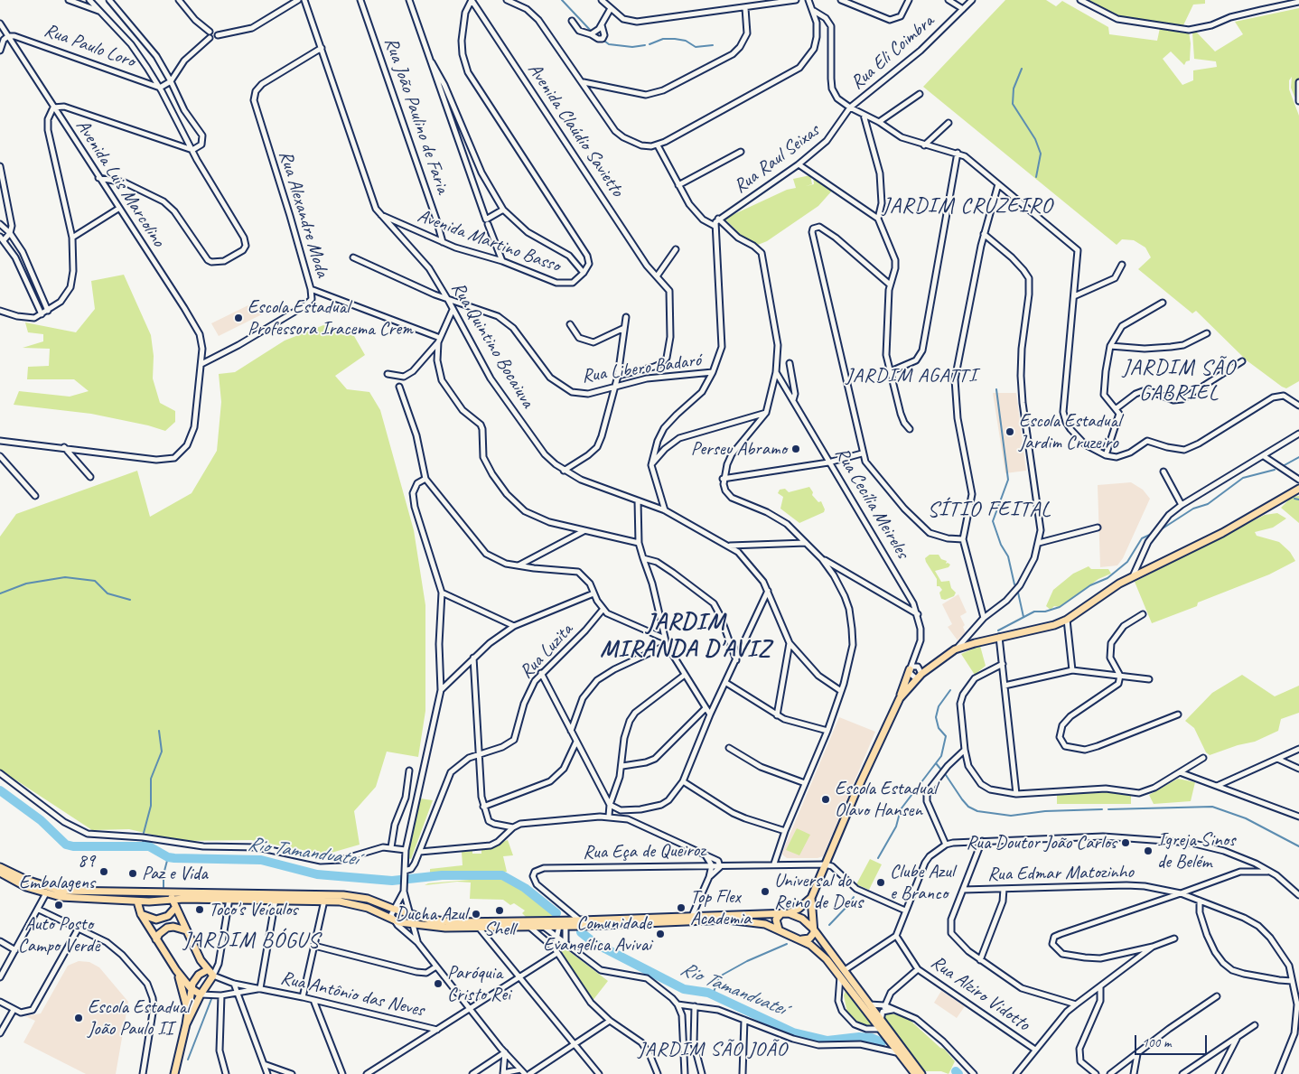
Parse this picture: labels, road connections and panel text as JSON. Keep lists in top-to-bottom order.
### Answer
{
  "streets": {
    "street": [
      "Rua Paulo Loro",
      "Rua Eli Coimbra",
      "Rua João Paulino de Faria",
      "Avenida Claúdio Savietto",
      "Rua Raul Seixas",
      "Avenida Luis Marcolino",
      "Rua Alexandre Moda",
      "Avenida Martino Basso",
      "Rua Quintino Bocaiuva",
      "Rua Libero Badaró",
      "Rua Cecília Meireles",
      "Rua Luzita",
      "Rua Eça de Queiroz",
      "Rua Edmar Matozinho",
      "Rua Alziro Vidotto",
      "Rua Antônio das Neves"
    ]
  },
  "crossings": [
    ["Rua Paulo Loro", "Avenida Luis Marcolino"],
    ["Rua Eli Coimbra", "Rua Raul Seixas"],
    ["Rua João Paulino de Faria", "Avenida Martino Basso"],
    ["Avenida Claúdio Savietto", "Avenida Martino Basso"],
    ["Avenida Luis Marcolino", "Rua Alexandre Moda"],
    ["Avenida Martino Basso", "Rua Quintino Bocaiuva"],
    ["Rua Quintino Bocaiuva", "Rua Libero Badaró"]
  ],
  "districts": [
    "JARDIM CRUZEIRO",
    "JARDIM SÃO GABRIEL",
    "JARDIM AGATTI",
    "SÍTIO FEITAL",
    "JARDIM MIRANDA D'AVIZ",
    "JARDIM BÓGUS",
    "JARDIM SÃO JOÃO"
  ],
  "water": ["Rio Tamanduateí"],
  "places": [
    "Escola Estadual Professora Iracema Crem",
    "Escola Estadual Jardim Cruzeiro",
    "Perseu Abramo",
    "Escola Estadual Olavo Hansen",
    "Rua Doutor João Carlos",
    "Igreja Sinos de Belém",
    "89 Embalagens",
    "Paz e Vida",
    "Clube Azul e Branco",
    "Universal do Reino de Deus",
    "Auto Posto Campo Verde",
    "Top Flex Academia",
    "Toco's Veículos",
    "Shell",
    "Ducha Azul",
    "Comunidade Evangélica Avivai",
    "Paróquia Cristo Rei",
    "Escola Estadual João Paulo II"
  ],
  "scale_bar": "100 m"
}
